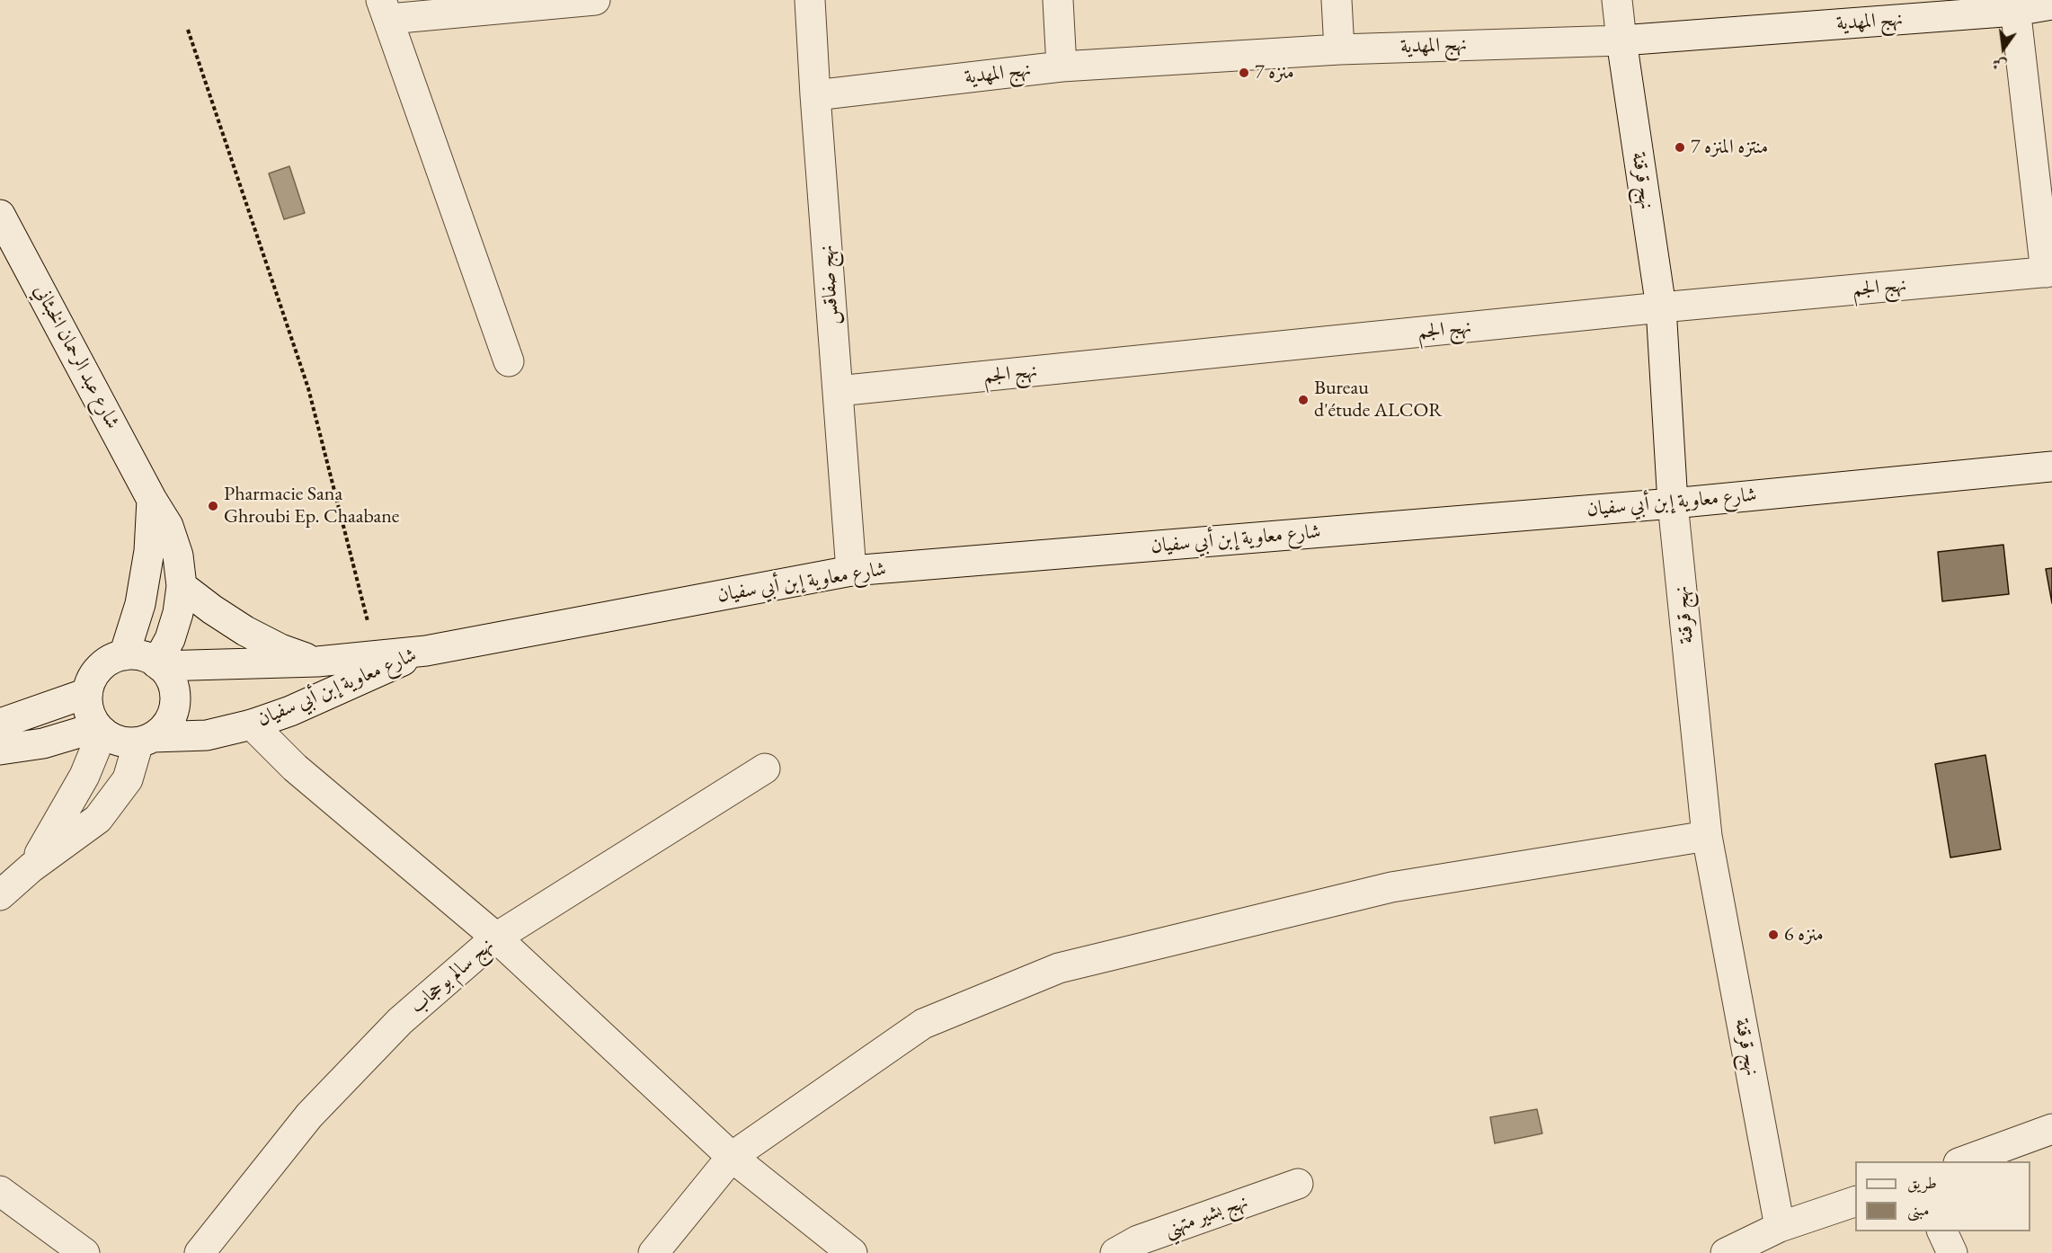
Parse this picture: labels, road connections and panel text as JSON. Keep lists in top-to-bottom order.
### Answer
{
  "streets": {
    "street": [
      "نهج المهدية",
      "نهج قرقنة",
      "نهج صفاقس",
      "نهج الجم",
      "شارع عبد الرحمان الخبثاني",
      "شارع معاوية إبن أبي سفيان",
      "نهج سالم بوحجاب",
      "نهج بشير متهني"
    ]
  },
  "crossings": [
    ["نهج المهدية", "نهج قرقنة"],
    ["نهج المهدية", "نهج صفاقس"],
    ["نهج قرقنة", "نهج الجم"],
    ["نهج قرقنة", "شارع معاوية إبن أبي سفيان"],
    ["نهج صفاقس", "نهج الجم"],
    ["نهج صفاقس", "شارع معاوية إبن أبي سفيان"],
    ["شارع عبد الرحمان الخبثاني", "شارع معاوية إبن أبي سفيان"]
  ],
  "places": [
    "منزه 7",
    "منتزه المنزه 7",
    "Bureau d'étude ALCOR",
    "Pharmacie Sana Ghroubi Ep. Chaabane",
    "منزه 6"
  ],
  "legend": ["طريق", "مبنى"],
  "north": "bottom"
}
